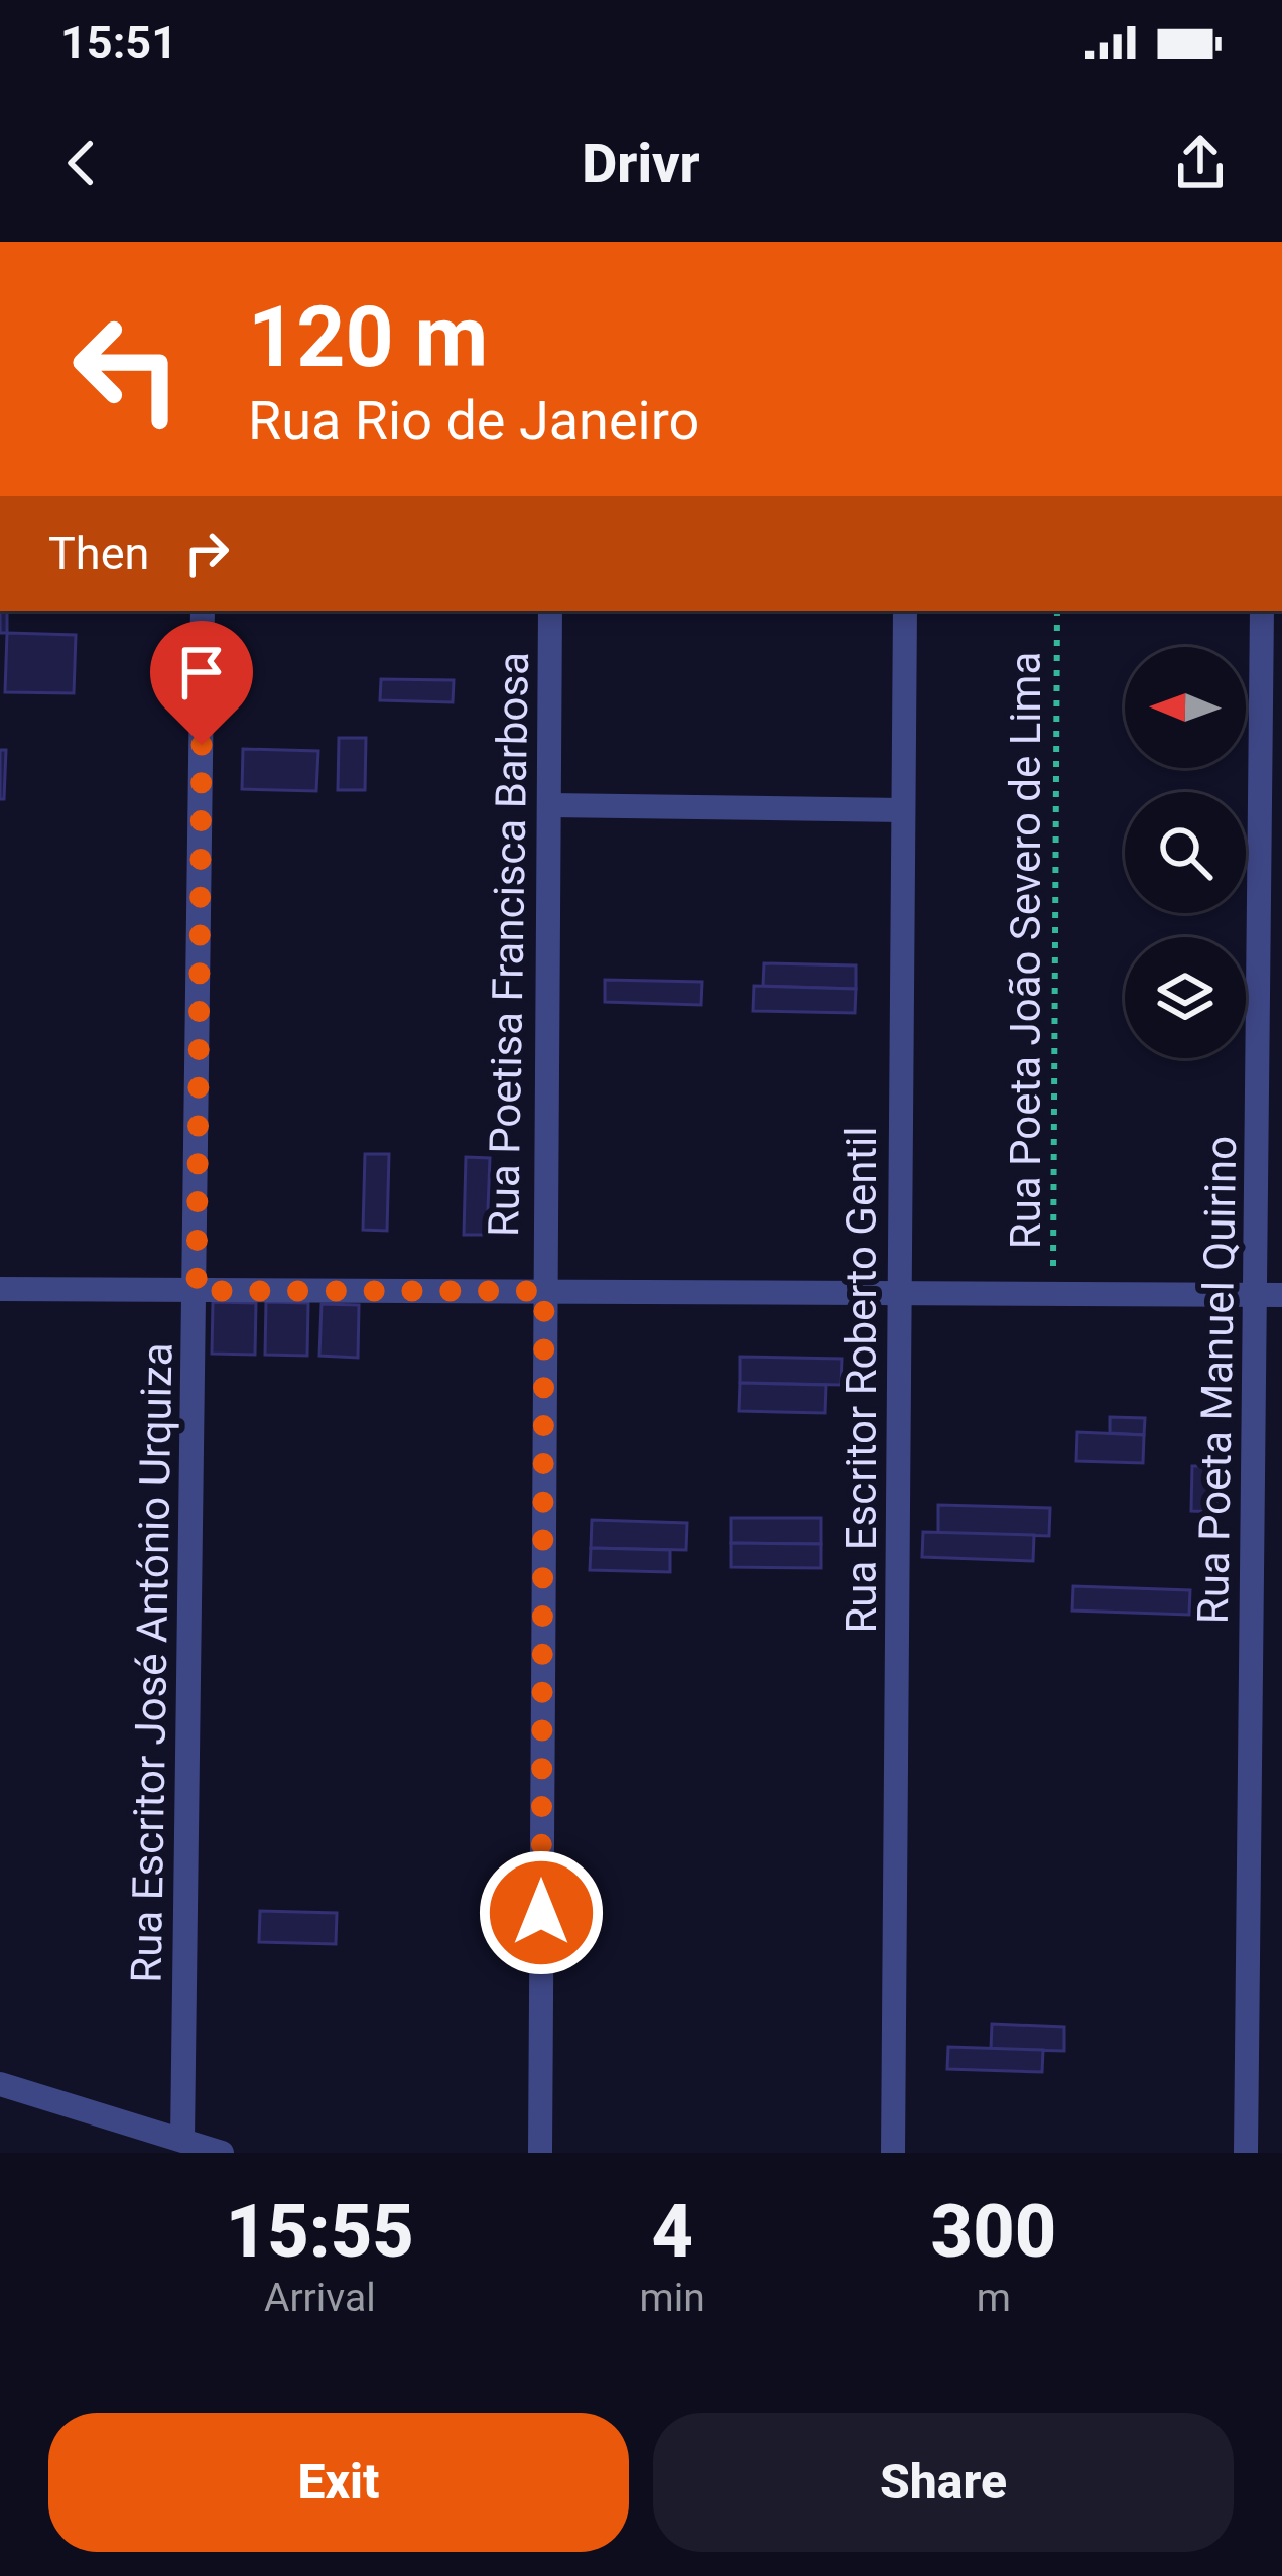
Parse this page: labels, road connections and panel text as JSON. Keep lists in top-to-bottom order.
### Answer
{
  "streets": {
    "street": [
      "Rua Poetisa Francisca Barbosa",
      "Rua Escritor Roberto Gentil",
      "Rua Poeta Manuel Quirino",
      "Rua Escritor José António Urquiza"
    ],
    "path": ["Rua Poeta João Severo de Lima"]
  },
  "north": "left",
  "page": {
    "status": "15:51",
    "header": "Drivr",
    "turn": ["120 m", "Rua Rio de Janeiro"],
    "then": "Then",
    "eta": [
      "15:55",
      "Arrival",
      "4",
      "min",
      "300",
      "m"
    ],
    "buttons": ["Exit", "Share"]
  }
}
